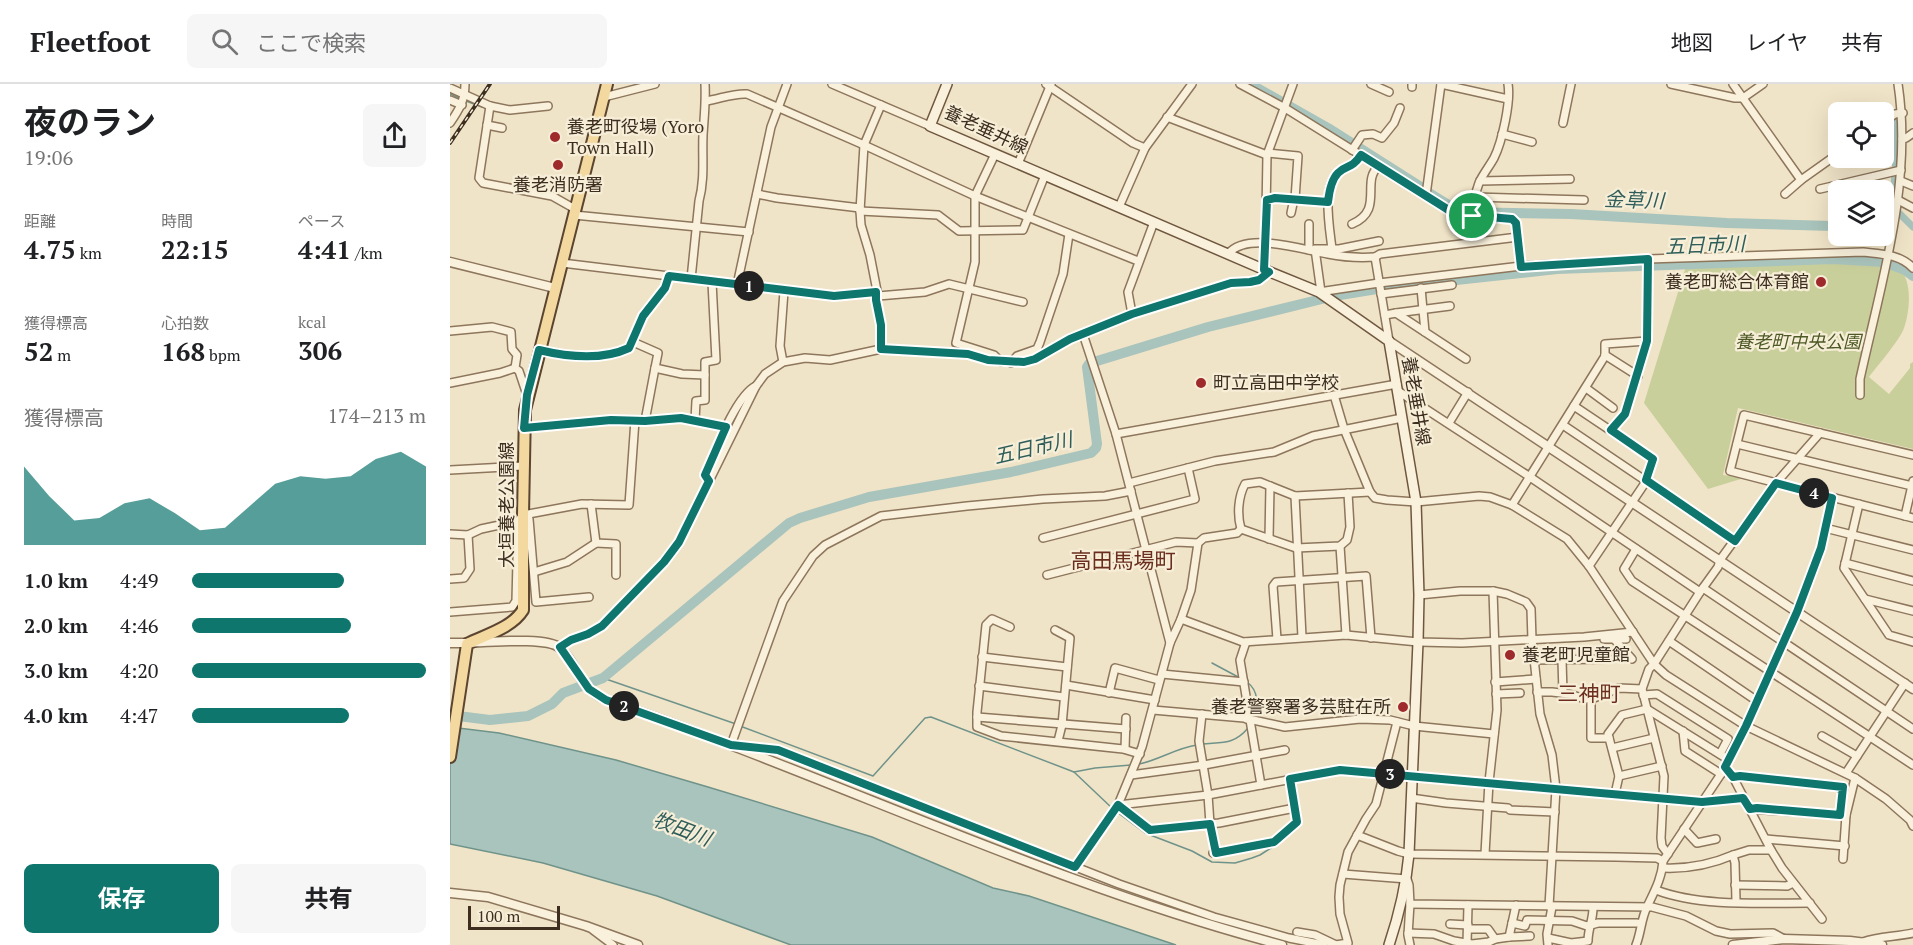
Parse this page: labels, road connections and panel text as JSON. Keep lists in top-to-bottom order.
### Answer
{
  "streets": {
    "main road": ["養老垂井線", "大垣養老公園線"]
  },
  "districts": ["高田馬場町", "三神町"],
  "water": ["金草川", "五日市川", "牧田川"],
  "parks": ["養老町中央公園"],
  "places": [
    "養老町役場 (Yoro Town Hall)",
    "養老消防署",
    "養老町総合体育館",
    "町立高田中学校",
    "養老町児童館",
    "養老警察署多芸駐在所"
  ],
  "scale_bar": "100 m",
  "page": {
    "header": "Fleetfoot",
    "search": "ここで検索",
    "nav": ["地図", "レイヤ", "共有"],
    "heading": ["夜のラン", "19:06"],
    "stats": [
      ["距離", "4.75 km"],
      ["時間", "22:15"],
      ["ペース", "4:41 /km"],
      ["獲得標高", "52 m"],
      ["心拍数", "168 bpm"],
      ["kcal", "306"]
    ],
    "pins": [
      "1",
      "4",
      "2",
      "3"
    ],
    "chart": ["獲得標高", "174–213 m"],
    "list": [
      {
        "name": "1.0 km",
        "note": "4:49"
      },
      {
        "name": "2.0 km",
        "note": "4:46"
      },
      {
        "name": "3.0 km",
        "note": "4:20"
      },
      {
        "name": "4.0 km",
        "note": "4:47"
      }
    ],
    "buttons": ["保存", "共有"],
    "scale": "100 m"
  }
}
